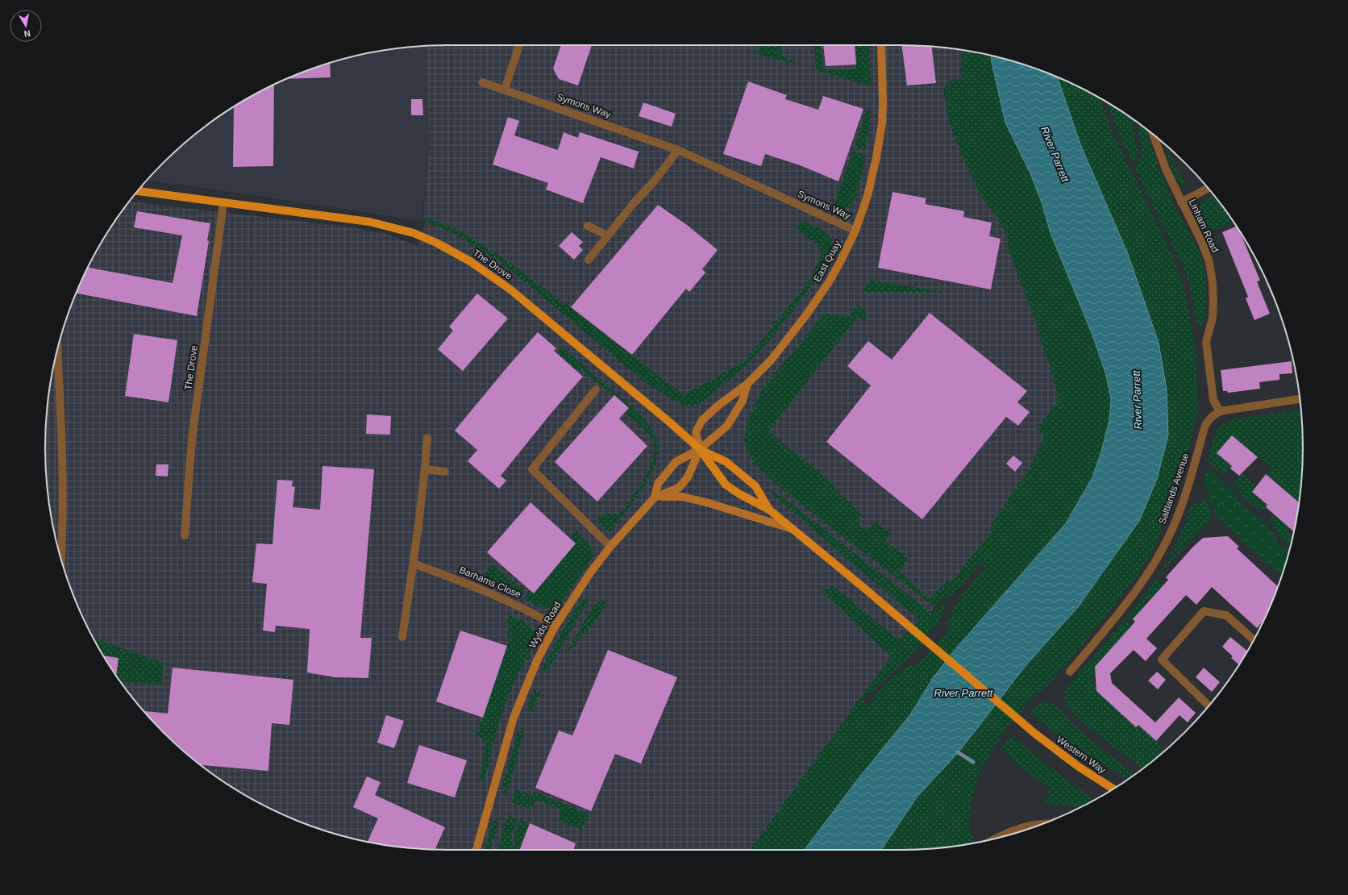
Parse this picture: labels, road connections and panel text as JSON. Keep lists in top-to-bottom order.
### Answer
{
  "streets": {
    "main road": ["The Drove", "Western Way"],
    "street": [
      "Symons Way",
      "Linham Road",
      "East Quay",
      "Saltlands Avenue",
      "Barhams Close",
      "Wylds Road"
    ]
  },
  "crossings": [
    ["Symons Way", "East Quay"],
    ["Linham Road", "Saltlands Avenue"],
    ["East Quay", "The Drove"],
    ["East Quay", "Wylds Road"],
    ["The Drove", "Wylds Road"],
    ["Barhams Close", "Wylds Road"]
  ],
  "water": ["River Parrett"],
  "north": "bottom"
}
